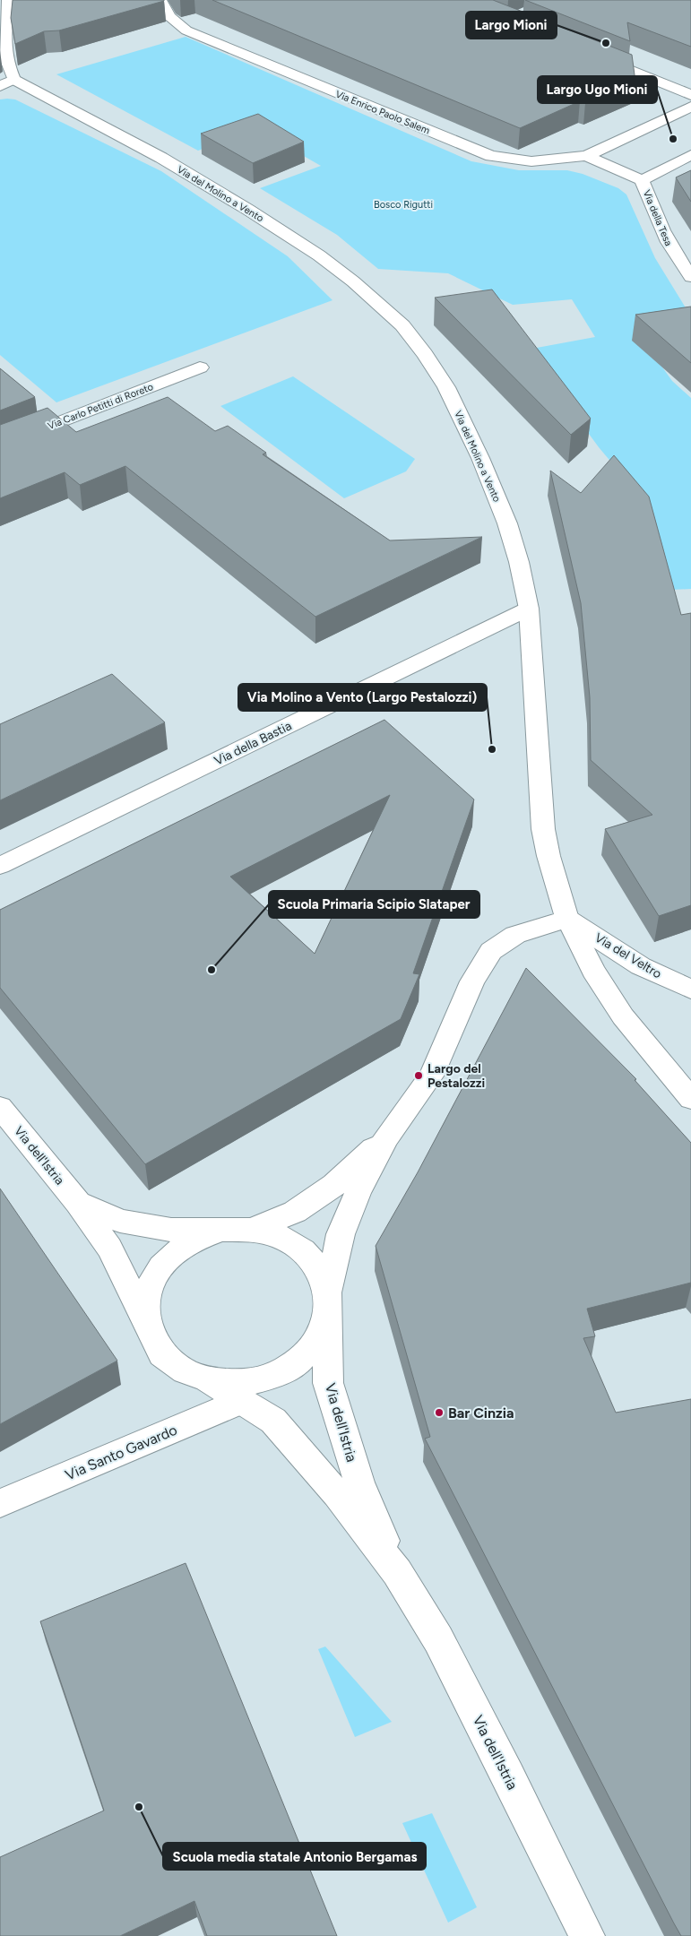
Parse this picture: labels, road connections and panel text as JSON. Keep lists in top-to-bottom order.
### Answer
{
  "streets": {
    "main road": [
      "Via Enrico Paolo Salem",
      "Via del Molino a Vento",
      "Via della Tesa",
      "Via Carlo Petitti di Roreto",
      "Via della Bastia",
      "Via del Veltro",
      "Via dell'Istria",
      "Via Santo Gavardo"
    ]
  },
  "crossings": [
    ["Via del Molino a Vento", "Via della Bastia"],
    ["Via del Molino a Vento", "Via del Veltro"],
    ["Via dell'Istria", "Via Santo Gavardo"]
  ],
  "parks": ["Bosco Rigutti"],
  "places": [
    "Largo Mioni",
    "Largo Ugo Mioni",
    "Via Molino a Vento (Largo Pestalozzi)",
    "Scuola Primaria Scipio Slataper",
    "Largo del Pestalozzi",
    "Bar Cinzia",
    "Scuola media statale Antonio Bergamas"
  ]
}
